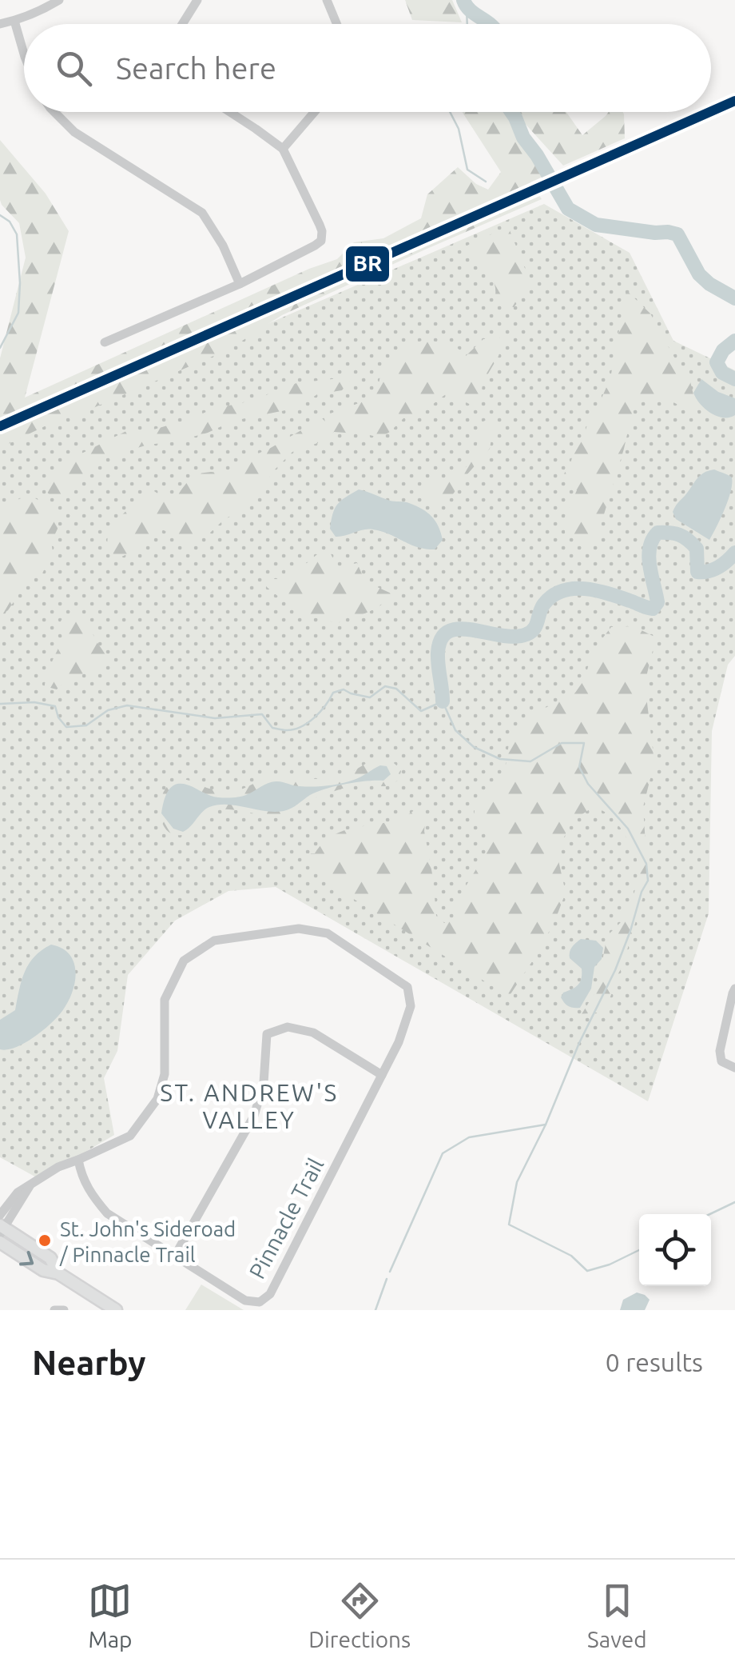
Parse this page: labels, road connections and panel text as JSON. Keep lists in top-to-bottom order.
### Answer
{
  "streets": {
    "street": ["Pinnacle Trail"]
  },
  "districts": ["ST. ANDREW'S VALLEY"],
  "places": ["St. John's Sideroad / Pinnacle Trail"],
  "lines": ["transit line BR"],
  "page": {
    "search": "Search here",
    "heading": ["Nearby", "0 results"],
    "nav": ["Map", "Directions", "Saved"]
  }
}
